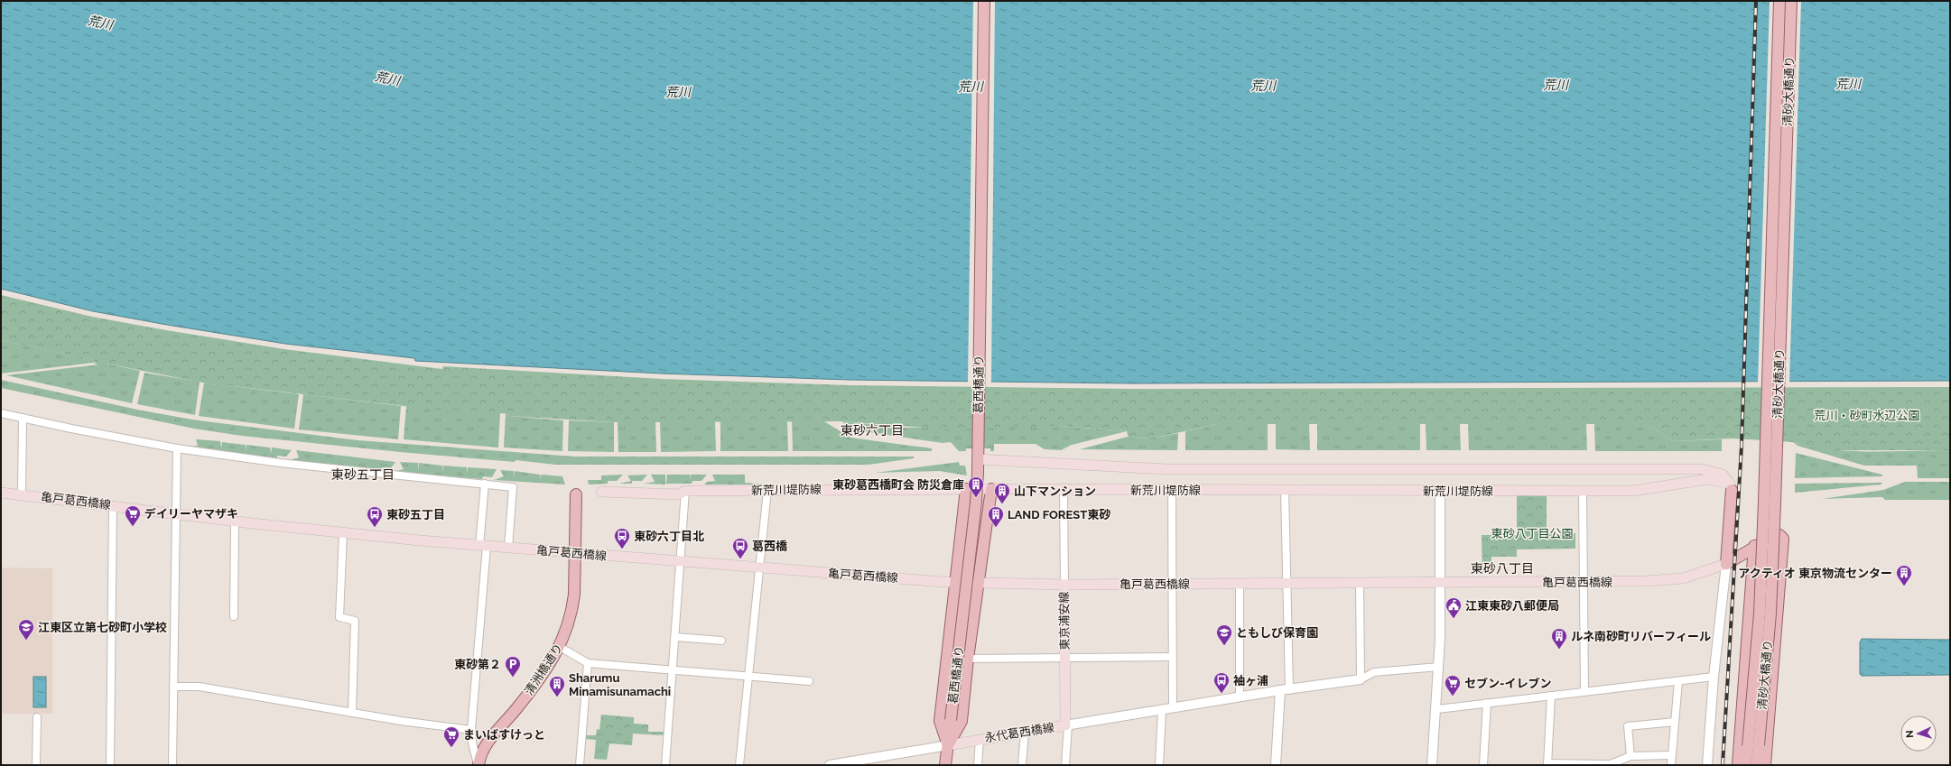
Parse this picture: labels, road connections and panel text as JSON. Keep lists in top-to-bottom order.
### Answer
{
  "streets": {
    "main road": [
      "清砂大橋通り",
      "葛西橋通り",
      "新荒川堤防線",
      "亀戸葛西橋線",
      "東京浦安線",
      "清洲橋通り",
      "永代葛西橋線"
    ]
  },
  "crossings": [
    ["葛西橋通り", "新荒川堤防線"],
    ["葛西橋通り", "永代葛西橋線"],
    ["亀戸葛西橋線", "東京浦安線"],
    ["亀戸葛西橋線", "清洲橋通り"],
    ["東京浦安線", "永代葛西橋線"]
  ],
  "districts": ["東砂六丁目", "東砂五丁目", "東砂八丁目"],
  "water": ["荒川"],
  "parks": ["荒川・砂町水辺公園", "東砂八丁目公園"],
  "places": {
    "building": [
      "東砂葛西橋町会 防災倉庫",
      "山下マンション",
      "LAND FOREST東砂",
      "アクティオ 東京物流センター",
      "ルネ南砂町リバーフィール",
      "Sharumu Minamisunamachi"
    ],
    "supermarket": ["デイリーヤマザキ", "セブン-イレブン", "まいばすけっと"],
    "bus stop": [
      "東砂五丁目",
      "東砂六丁目北",
      "葛西橋",
      "袖ヶ浦"
    ],
    "public building": ["江東東砂八郵便局"],
    "school or university": ["江東区立第七砂町小学校", "ともしび保育園"],
    "parking": ["東砂第２"]
  },
  "north": "left"
}
